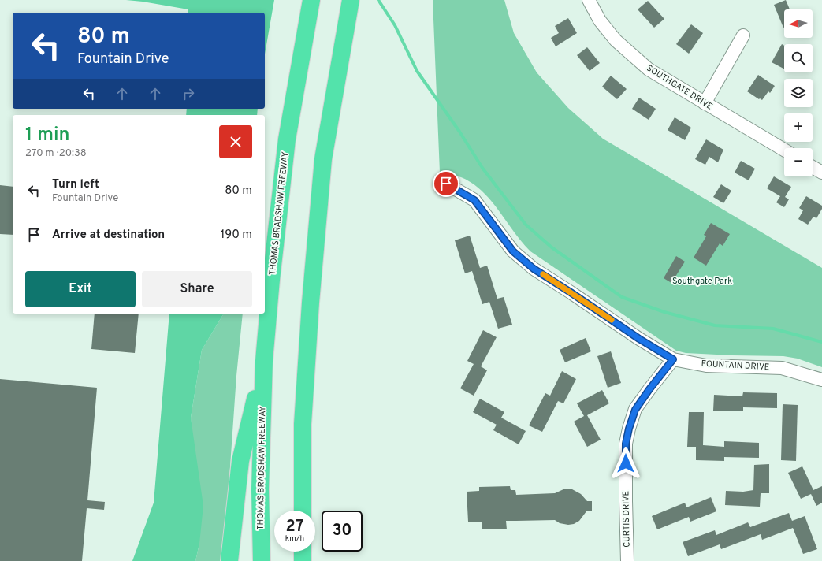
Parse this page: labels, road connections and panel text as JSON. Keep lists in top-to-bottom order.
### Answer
{
  "streets": {
    "highway": ["THOMAS BRADSHAW FREEWAY"],
    "street": ["SOUTHGATE DRIVE", "FOUNTAIN DRIVE", "CURTIS DRIVE"]
  },
  "crossings": [
    ["FOUNTAIN DRIVE", "CURTIS DRIVE"]
  ],
  "parks": ["Southgate Park"],
  "north": "left",
  "page": {
    "map_buttons": ["+", "−"],
    "turn": ["80 m", "Fountain Drive"],
    "heading": ["1 min", "270 m · 20:38"],
    "list": [
      {
        "name": "Turn left",
        "note": "Fountain Drive",
        "value": "80 m"
      },
      {
        "name": "Arrive at destination",
        "value": "190 m"
      }
    ],
    "buttons": ["Exit", "Share"],
    "speed": "27 km/h",
    "limit": "30"
  }
}
